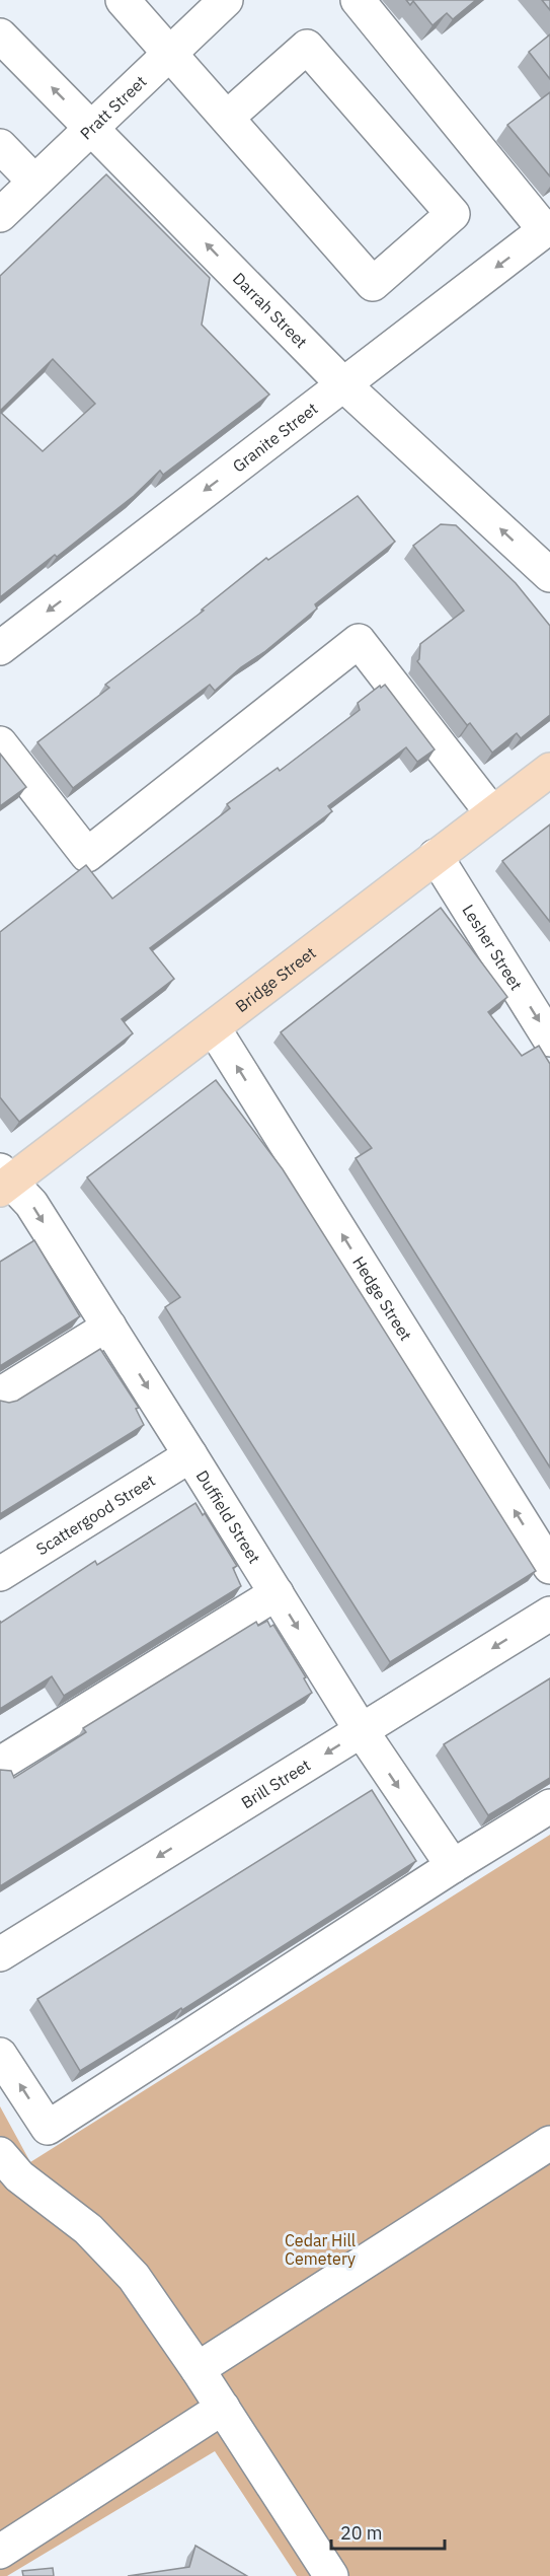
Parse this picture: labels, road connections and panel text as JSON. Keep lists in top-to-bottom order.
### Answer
{
  "streets": {
    "main road": ["Bridge Street"],
    "street": [
      "Pratt Street",
      "Darrah Street",
      "Granite Street",
      "Lesher Street",
      "Hedge Street",
      "Scattergood Street",
      "Duffield Street",
      "Brill Street"
    ]
  },
  "crossings": [
    ["Pratt Street", "Darrah Street"],
    ["Darrah Street", "Granite Street"],
    ["Lesher Street", "Bridge Street"],
    ["Bridge Street", "Hedge Street"],
    ["Bridge Street", "Duffield Street"],
    ["Scattergood Street", "Duffield Street"],
    ["Duffield Street", "Brill Street"]
  ],
  "one_way": [
    "Granite Street",
    "Lesher Street",
    "Hedge Street",
    "Duffield Street"
  ],
  "parks": ["Cedar Hill Cemetery"],
  "scale_bar": "20 m"
}
